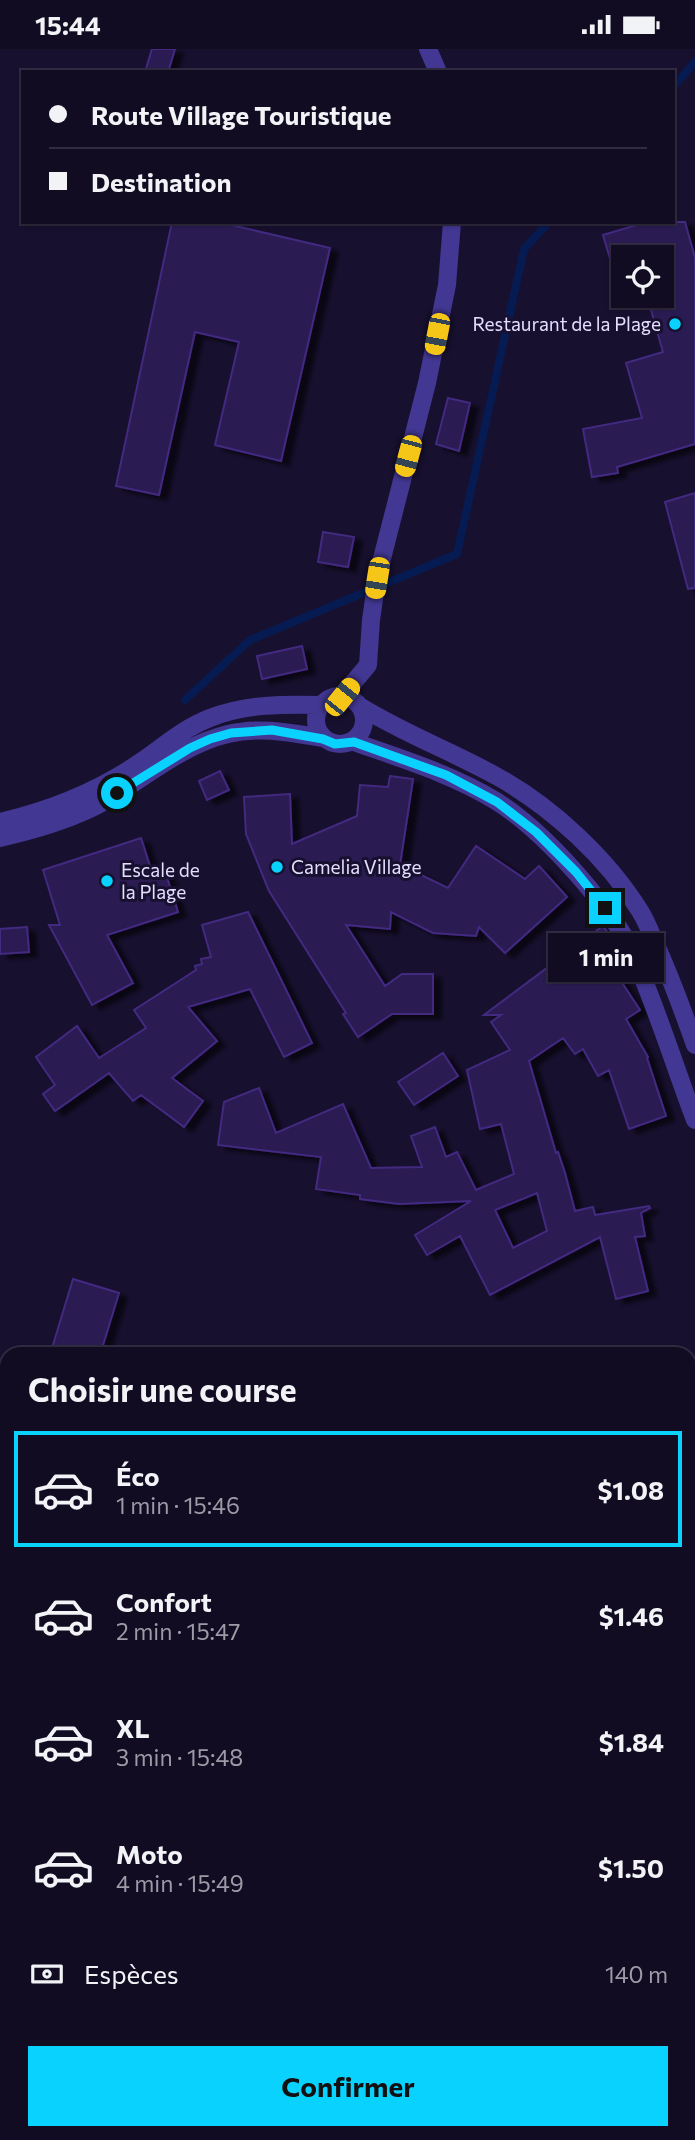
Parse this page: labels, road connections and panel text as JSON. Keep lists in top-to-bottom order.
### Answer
{
  "places": ["Restaurant de la Plage", "Camelia Village", "Escale de la Plage"],
  "page": {
    "status": "15:44",
    "banner": ["Route Village Touristique", "Destination"],
    "bubble": "1 min",
    "heading": "Choisir une course",
    "list": [
      {
        "name": "Éco",
        "note": "1 min · 15:46",
        "value": "$1.08"
      },
      {
        "name": "Confort",
        "note": "2 min · 15:47",
        "value": "$1.46"
      },
      {
        "name": "XL",
        "note": "3 min · 15:48",
        "value": "$1.84"
      },
      {
        "name": "Moto",
        "note": "4 min · 15:49",
        "value": "$1.50"
      }
    ],
    "pay": ["Espèces", "140 m"],
    "buttons": "Confirmer"
  }
}
